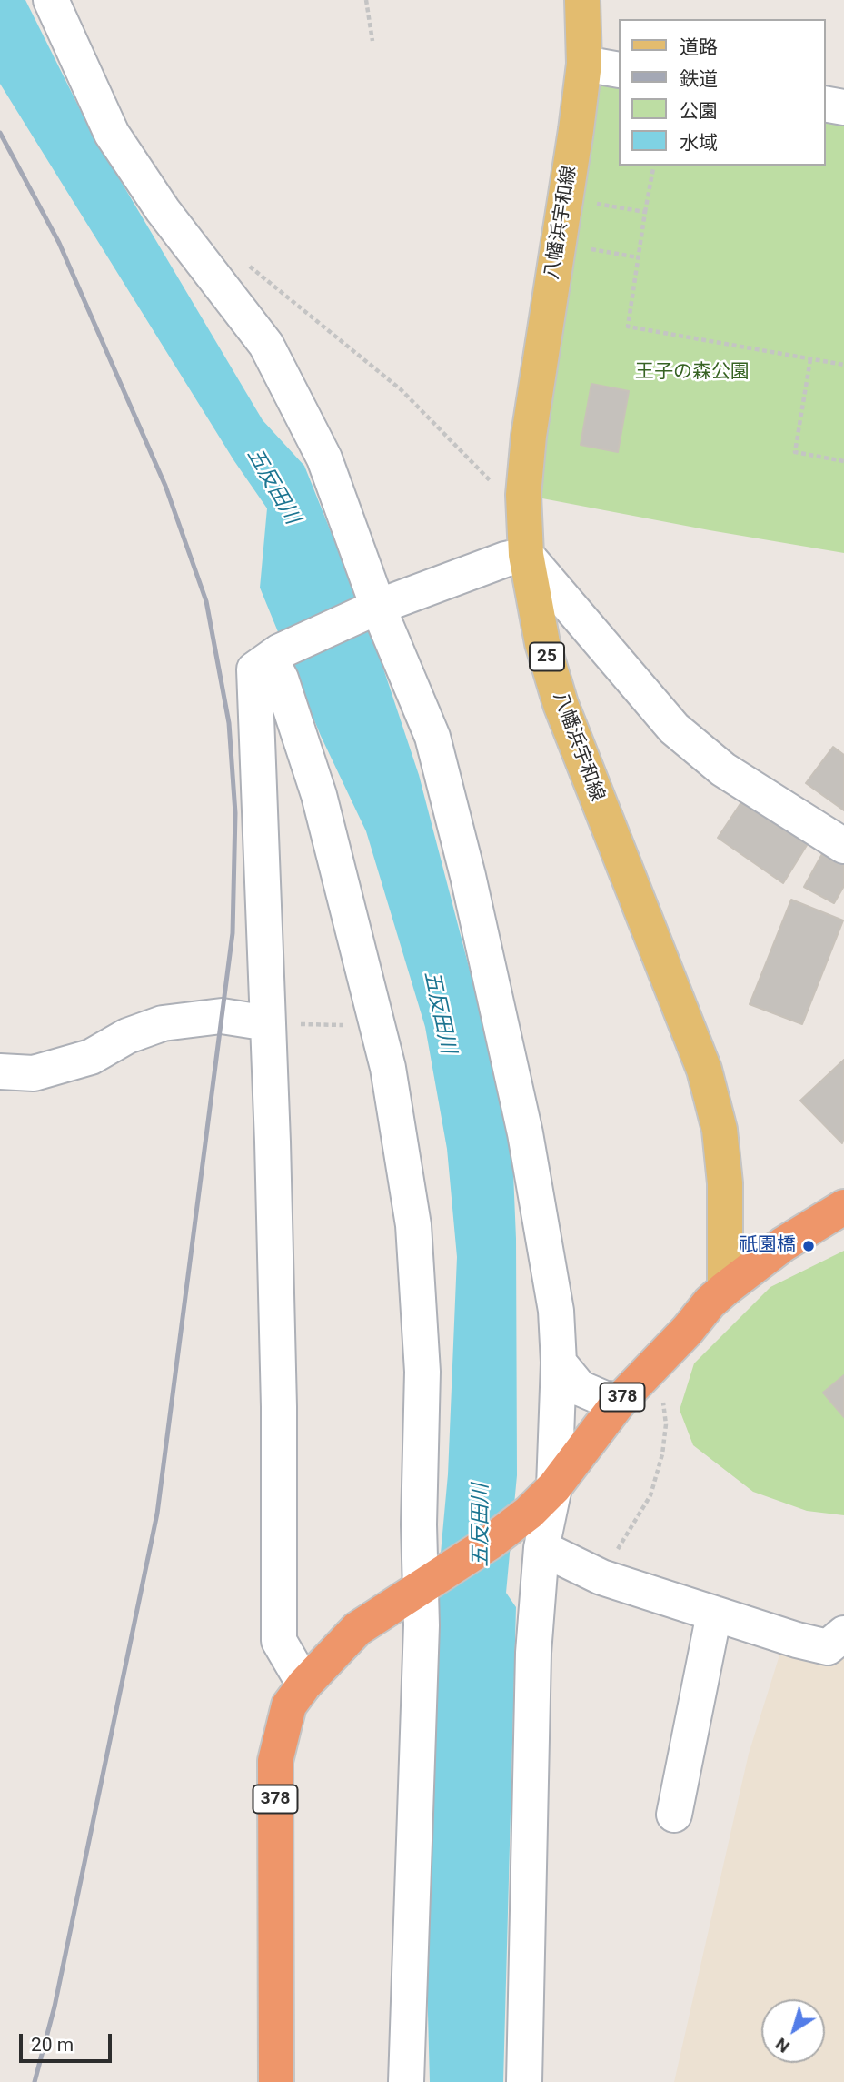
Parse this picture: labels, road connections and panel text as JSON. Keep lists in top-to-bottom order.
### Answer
{
  "streets": {
    "highway": ["378"],
    "main road": ["八幡浜宇和線", "25"]
  },
  "crossings": [
    ["八幡浜宇和線", "378"]
  ],
  "water": ["五反田川"],
  "parks": ["王子の森公園"],
  "places": ["祇園橋"],
  "legend": [
    "道路",
    "鉄道",
    "公園",
    "水域"
  ],
  "scale_bar": "20 m",
  "north": "bottom left"
}
